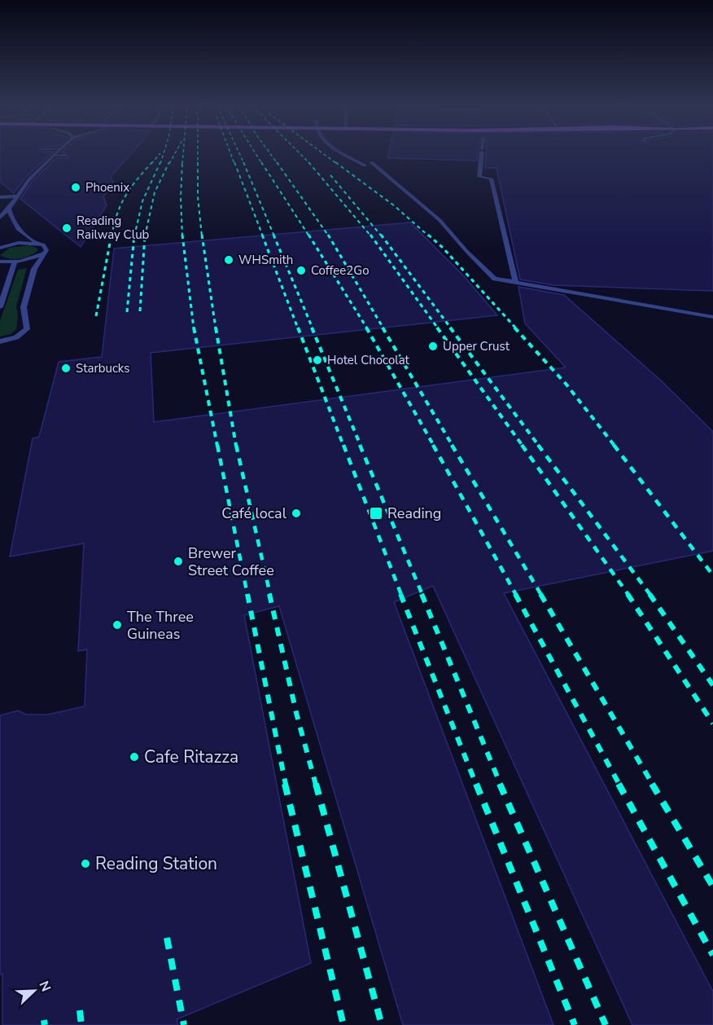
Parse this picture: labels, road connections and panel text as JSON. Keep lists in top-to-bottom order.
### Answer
{
  "places": {
    "other": [
      "Phoenix",
      "Reading Railway Club",
      "WHSmith",
      "Coffee2Go",
      "Upper Crust",
      "Hotel Chocolat",
      "Starbucks",
      "Café local",
      "Brewer Street Coffee",
      "The Three Guineas",
      "Cafe Ritazza",
      "Reading Station"
    ],
    "transit": ["Reading"]
  },
  "north": "top right"
}
